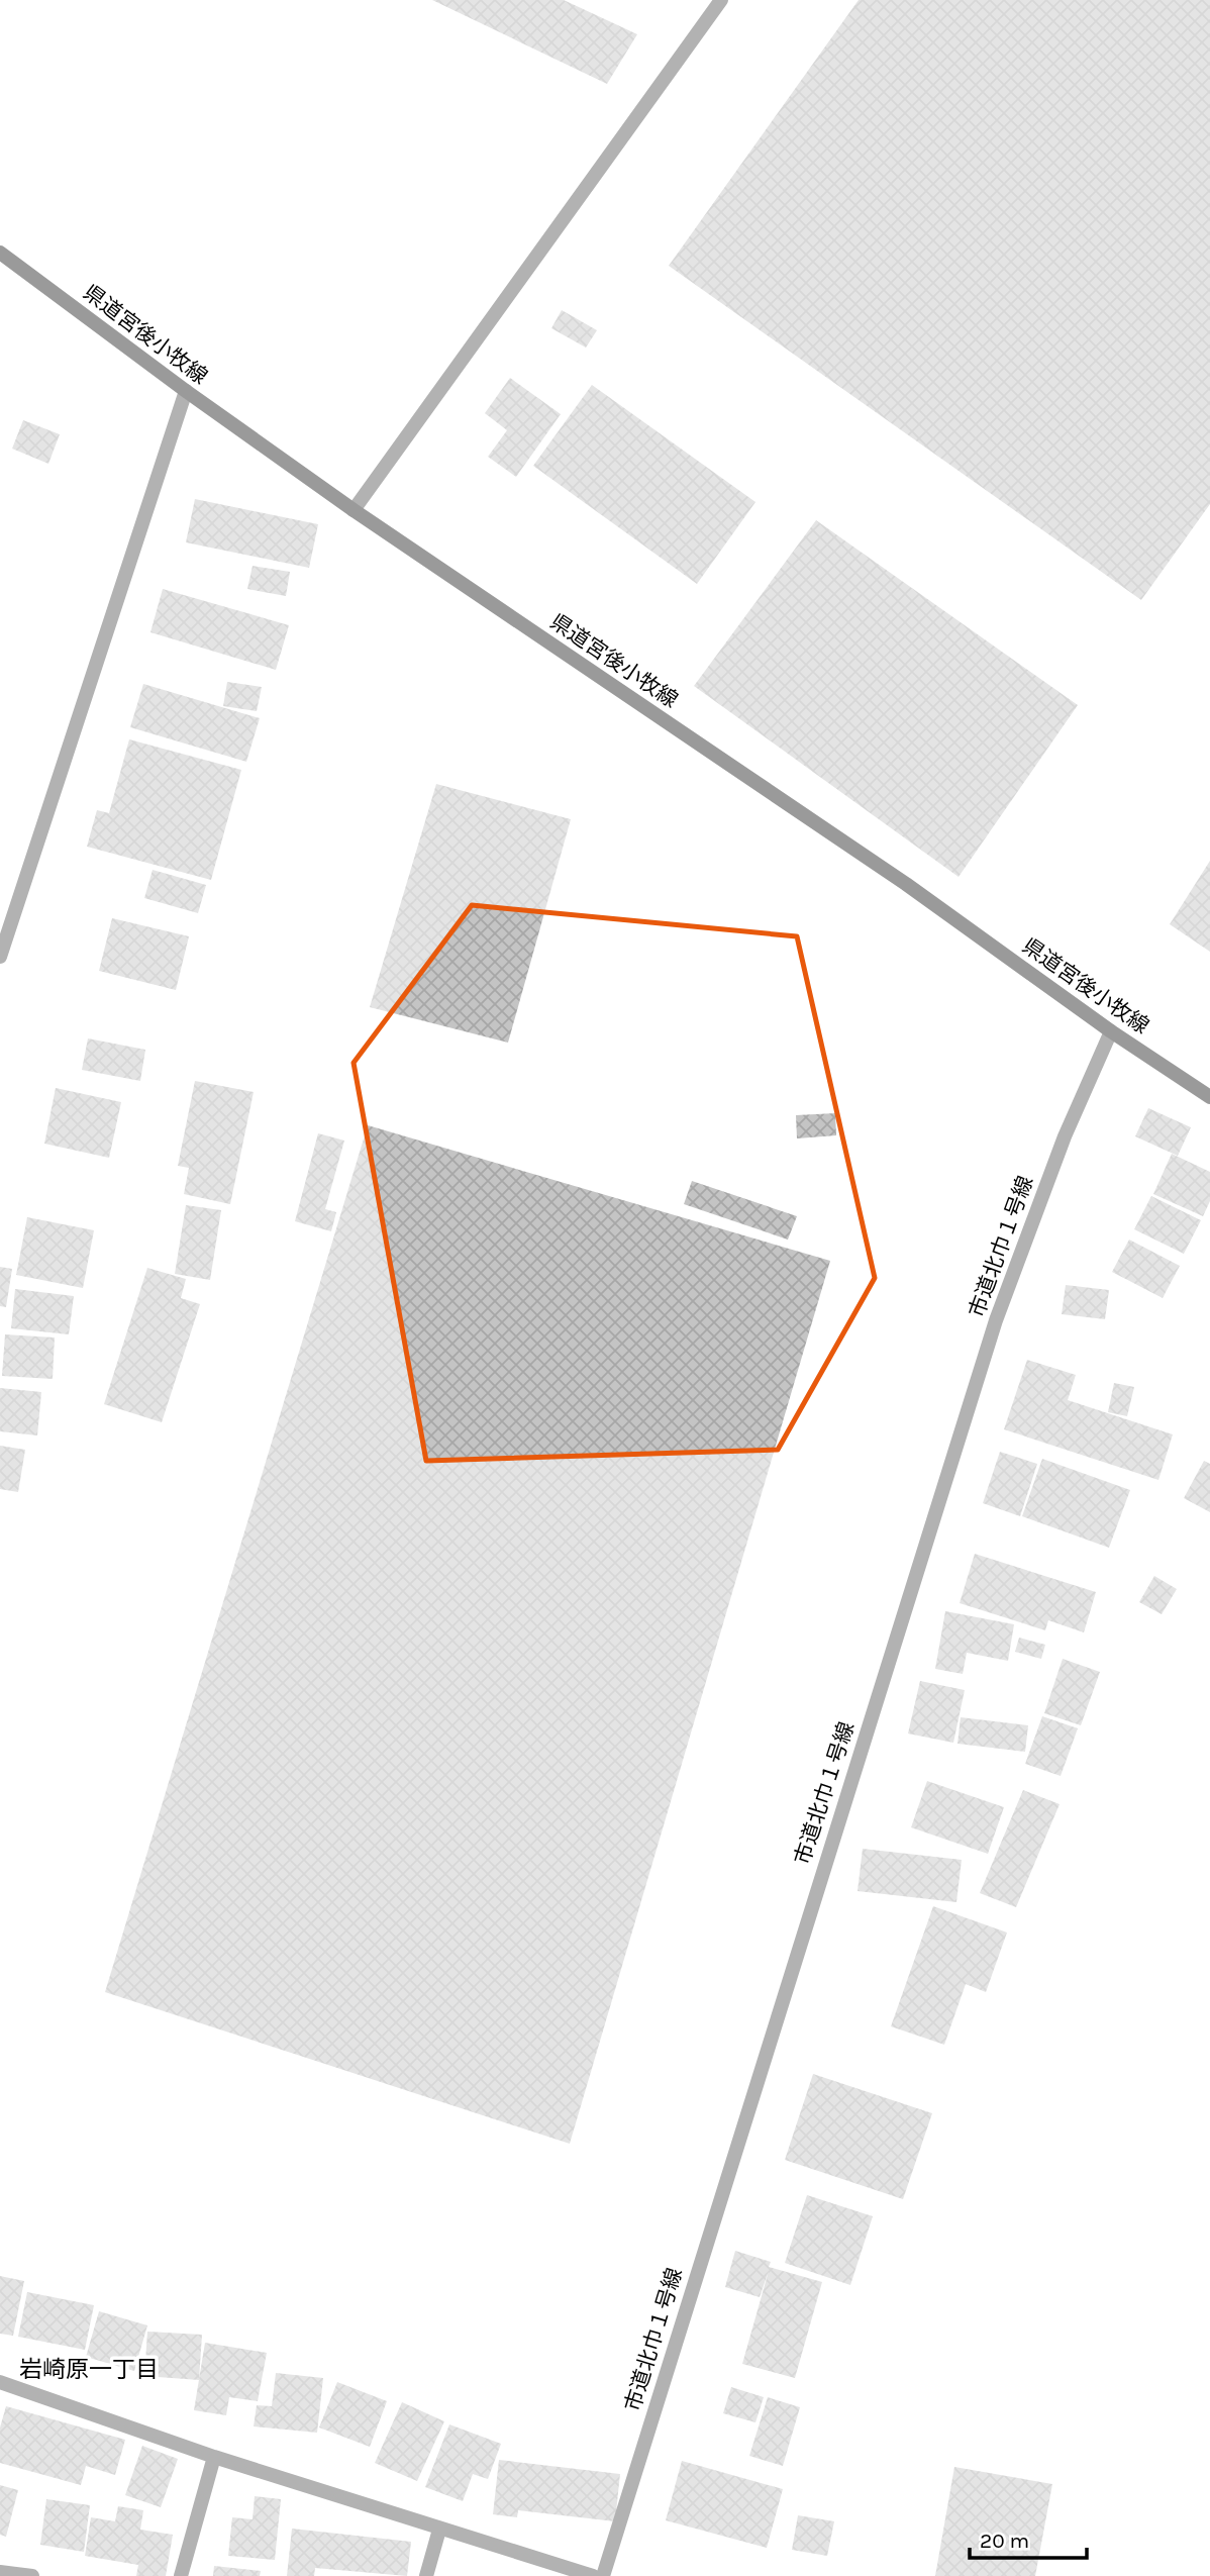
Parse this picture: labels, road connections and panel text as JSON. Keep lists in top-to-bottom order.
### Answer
{
  "streets": {
    "main road": ["県道宮後小牧線"],
    "street": ["市道北巾１号線"]
  },
  "crossings": [
    ["県道宮後小牧線", "市道北巾１号線"]
  ],
  "districts": ["岩崎原一丁目"],
  "scale_bar": "20 m"
}
